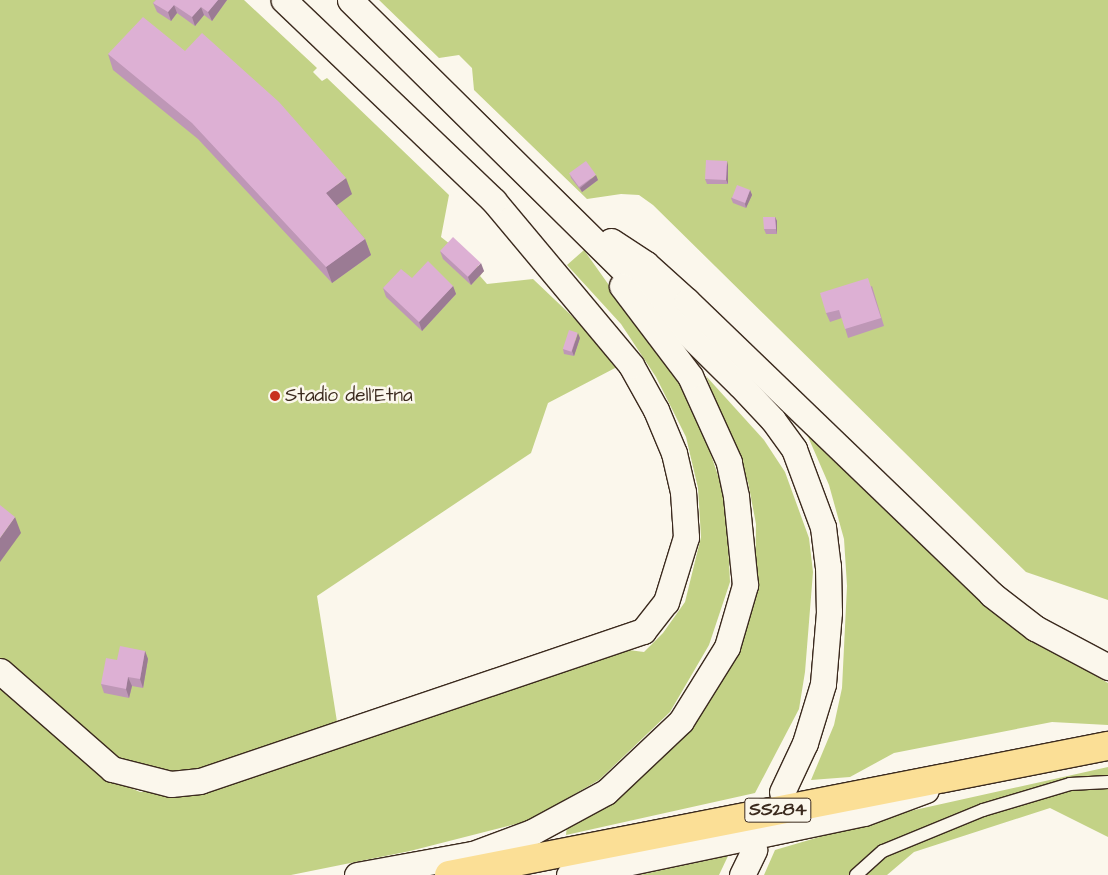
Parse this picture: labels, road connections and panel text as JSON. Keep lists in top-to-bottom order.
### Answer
{
  "streets": {
    "main road": ["SS284"]
  },
  "places": ["Stadio dell'Etna"]
}
